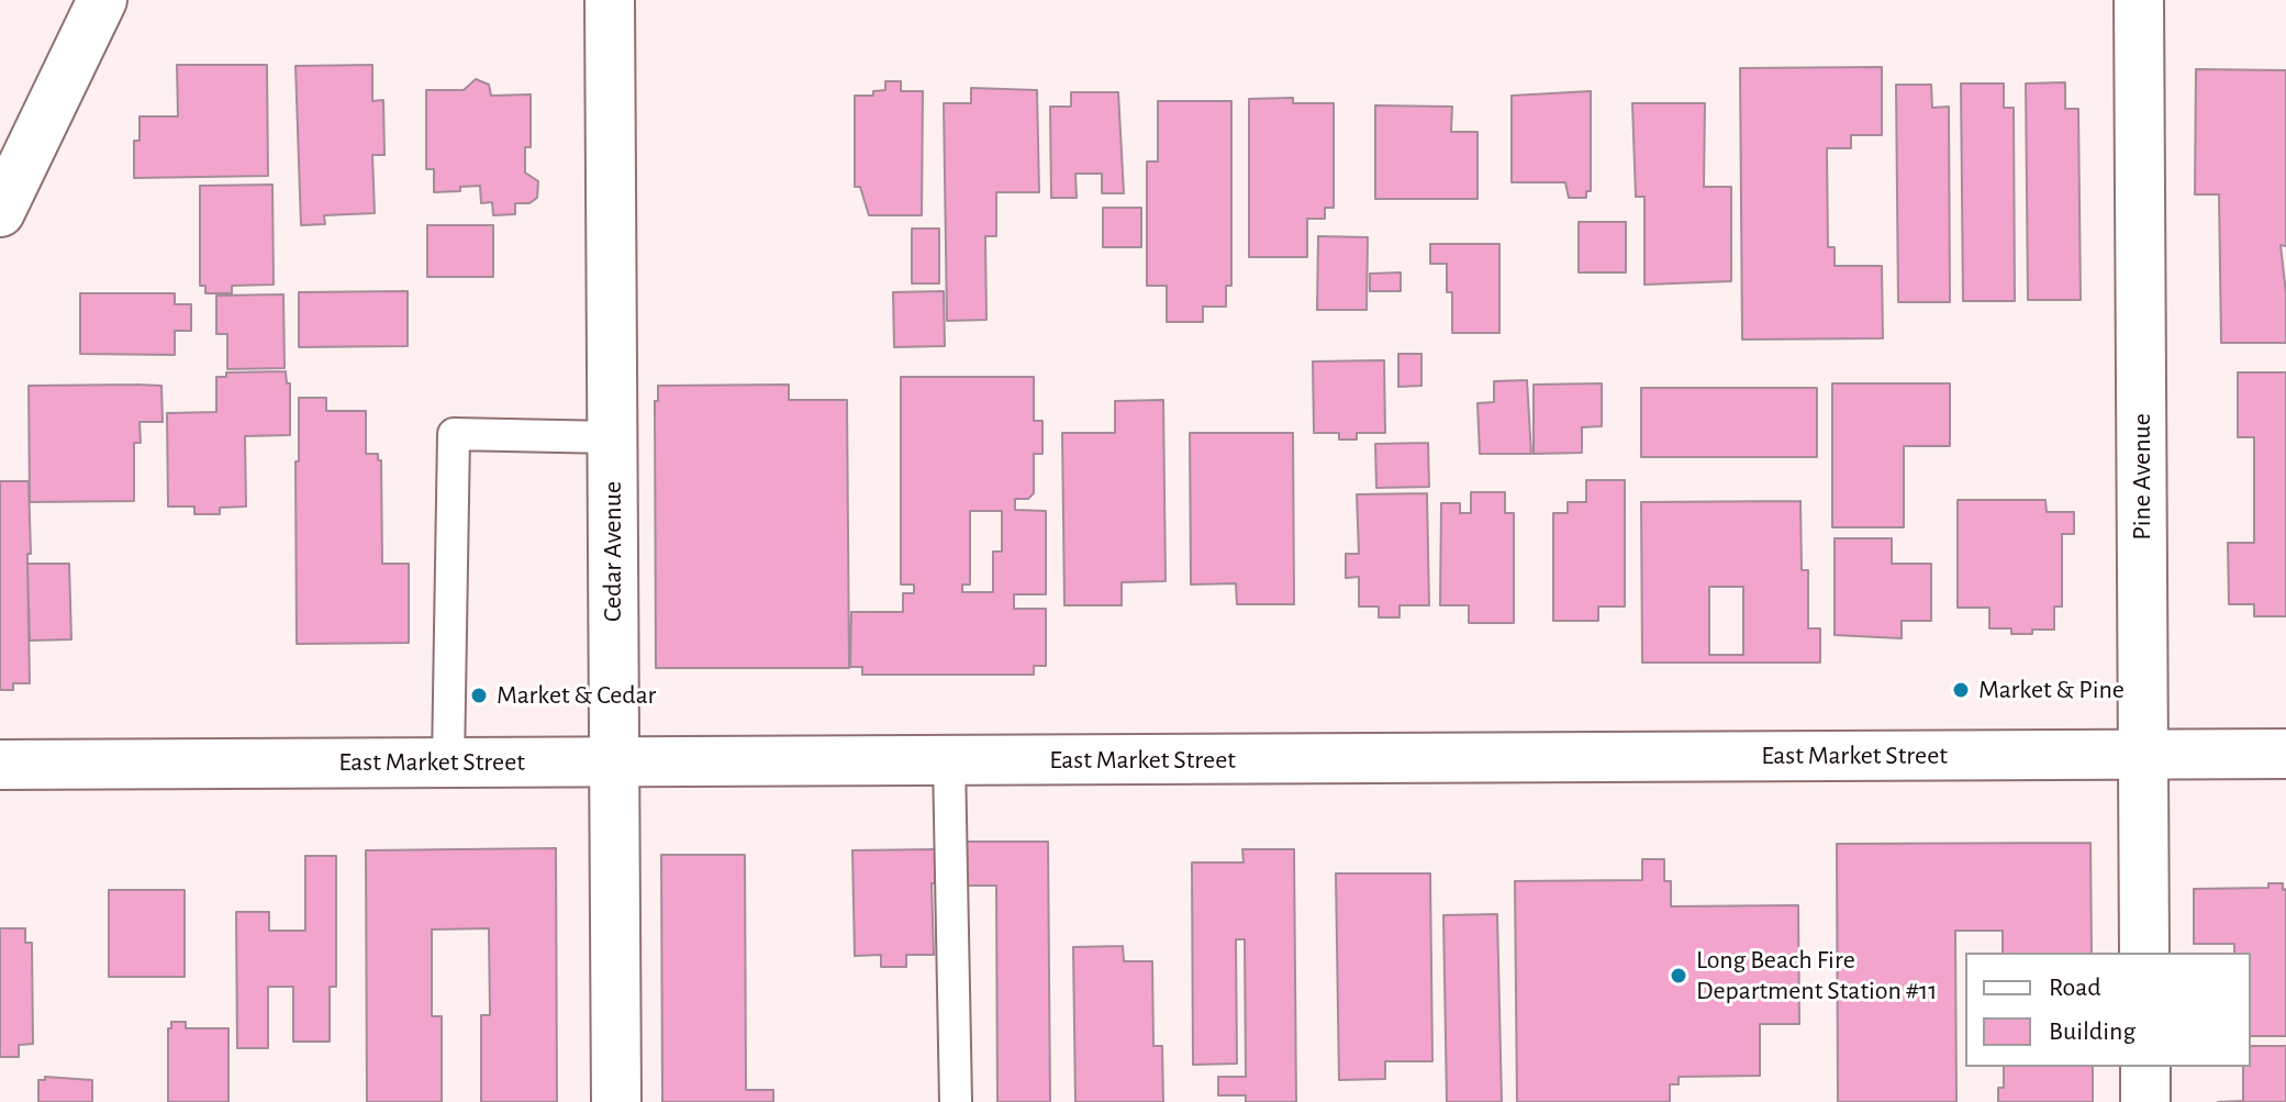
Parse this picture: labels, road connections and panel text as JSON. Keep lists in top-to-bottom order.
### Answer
{
  "streets": {
    "street": ["Pine Avenue", "Cedar Avenue", "East Market Street"]
  },
  "crossings": [
    ["Pine Avenue", "East Market Street"],
    ["Cedar Avenue", "East Market Street"]
  ],
  "places": ["Market & Pine", "Market & Cedar", "Long Beach Fire Department Station #11"],
  "legend": ["Road", "Building"]
}
